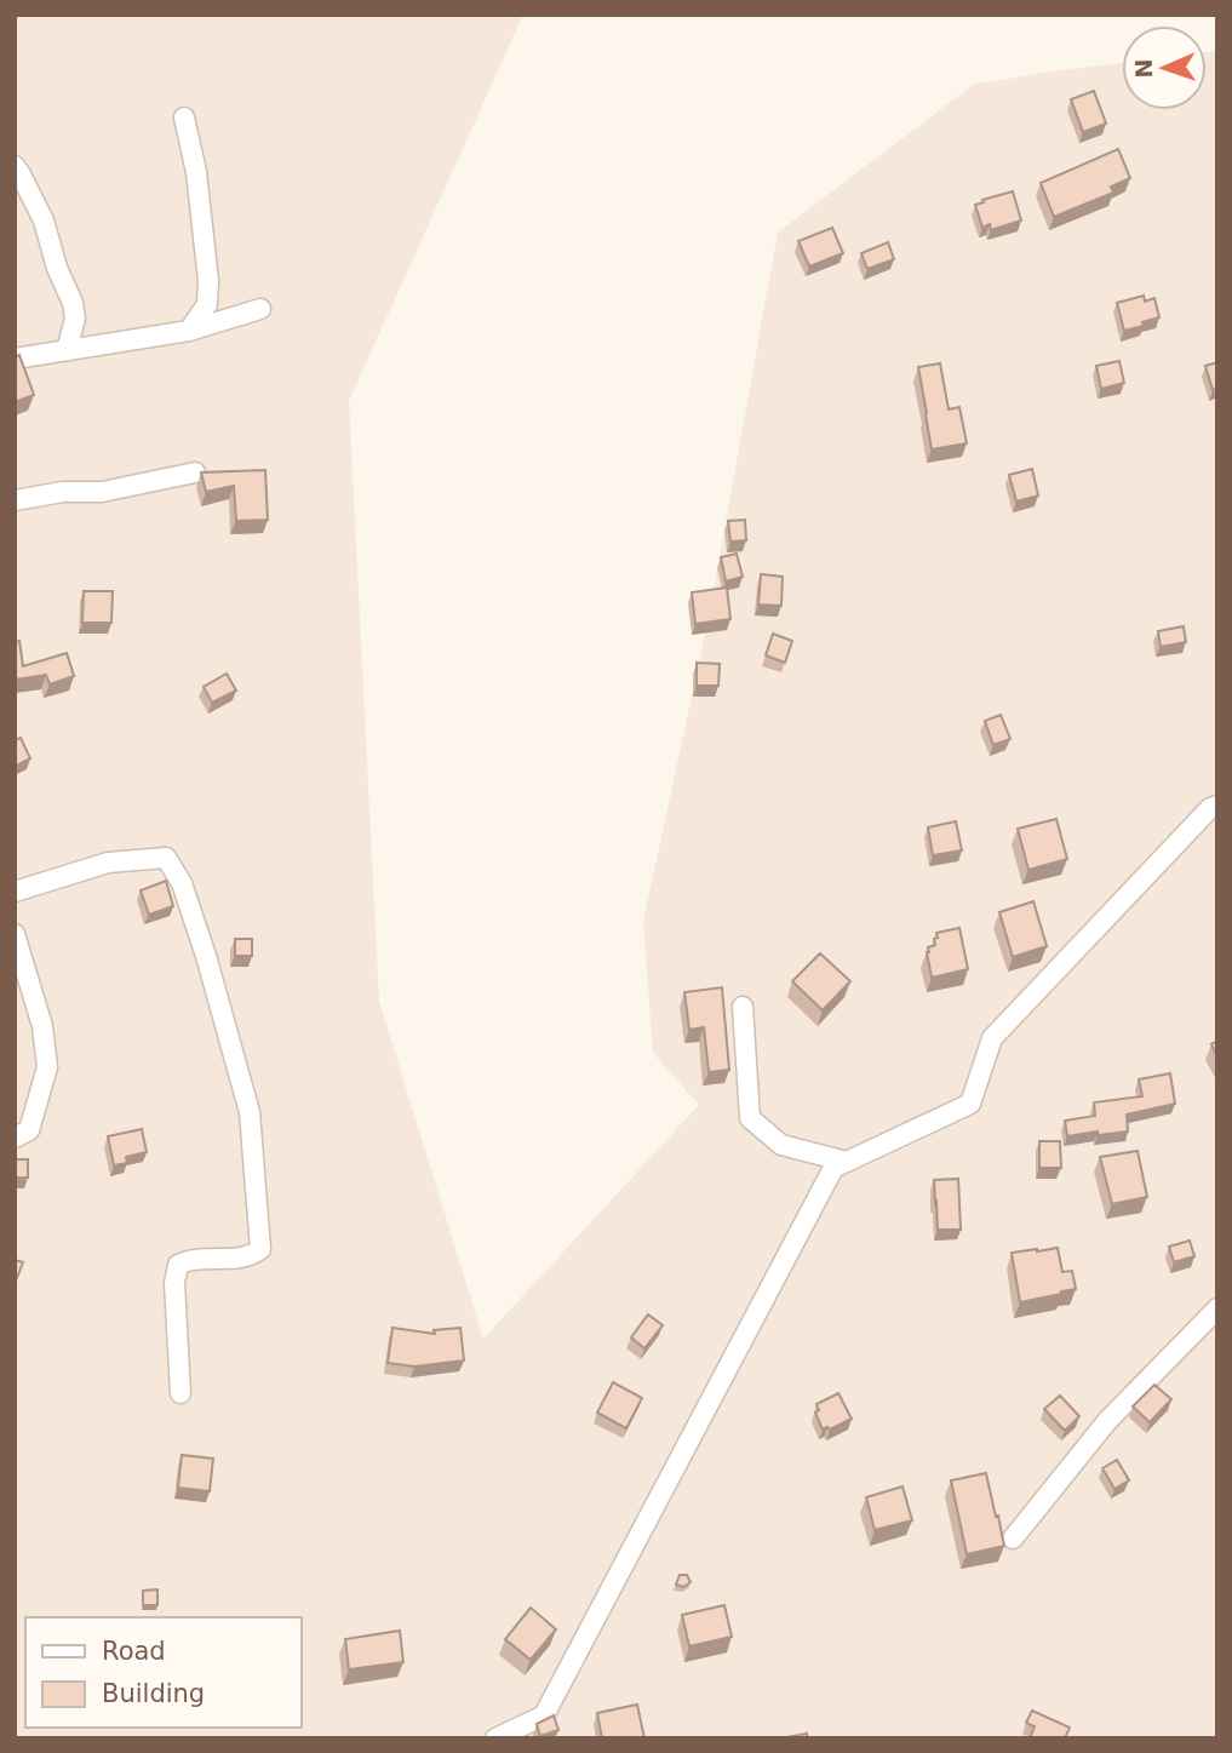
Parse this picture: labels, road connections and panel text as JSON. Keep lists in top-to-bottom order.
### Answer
{
  "legend": ["Road", "Building"],
  "north": "left"
}
